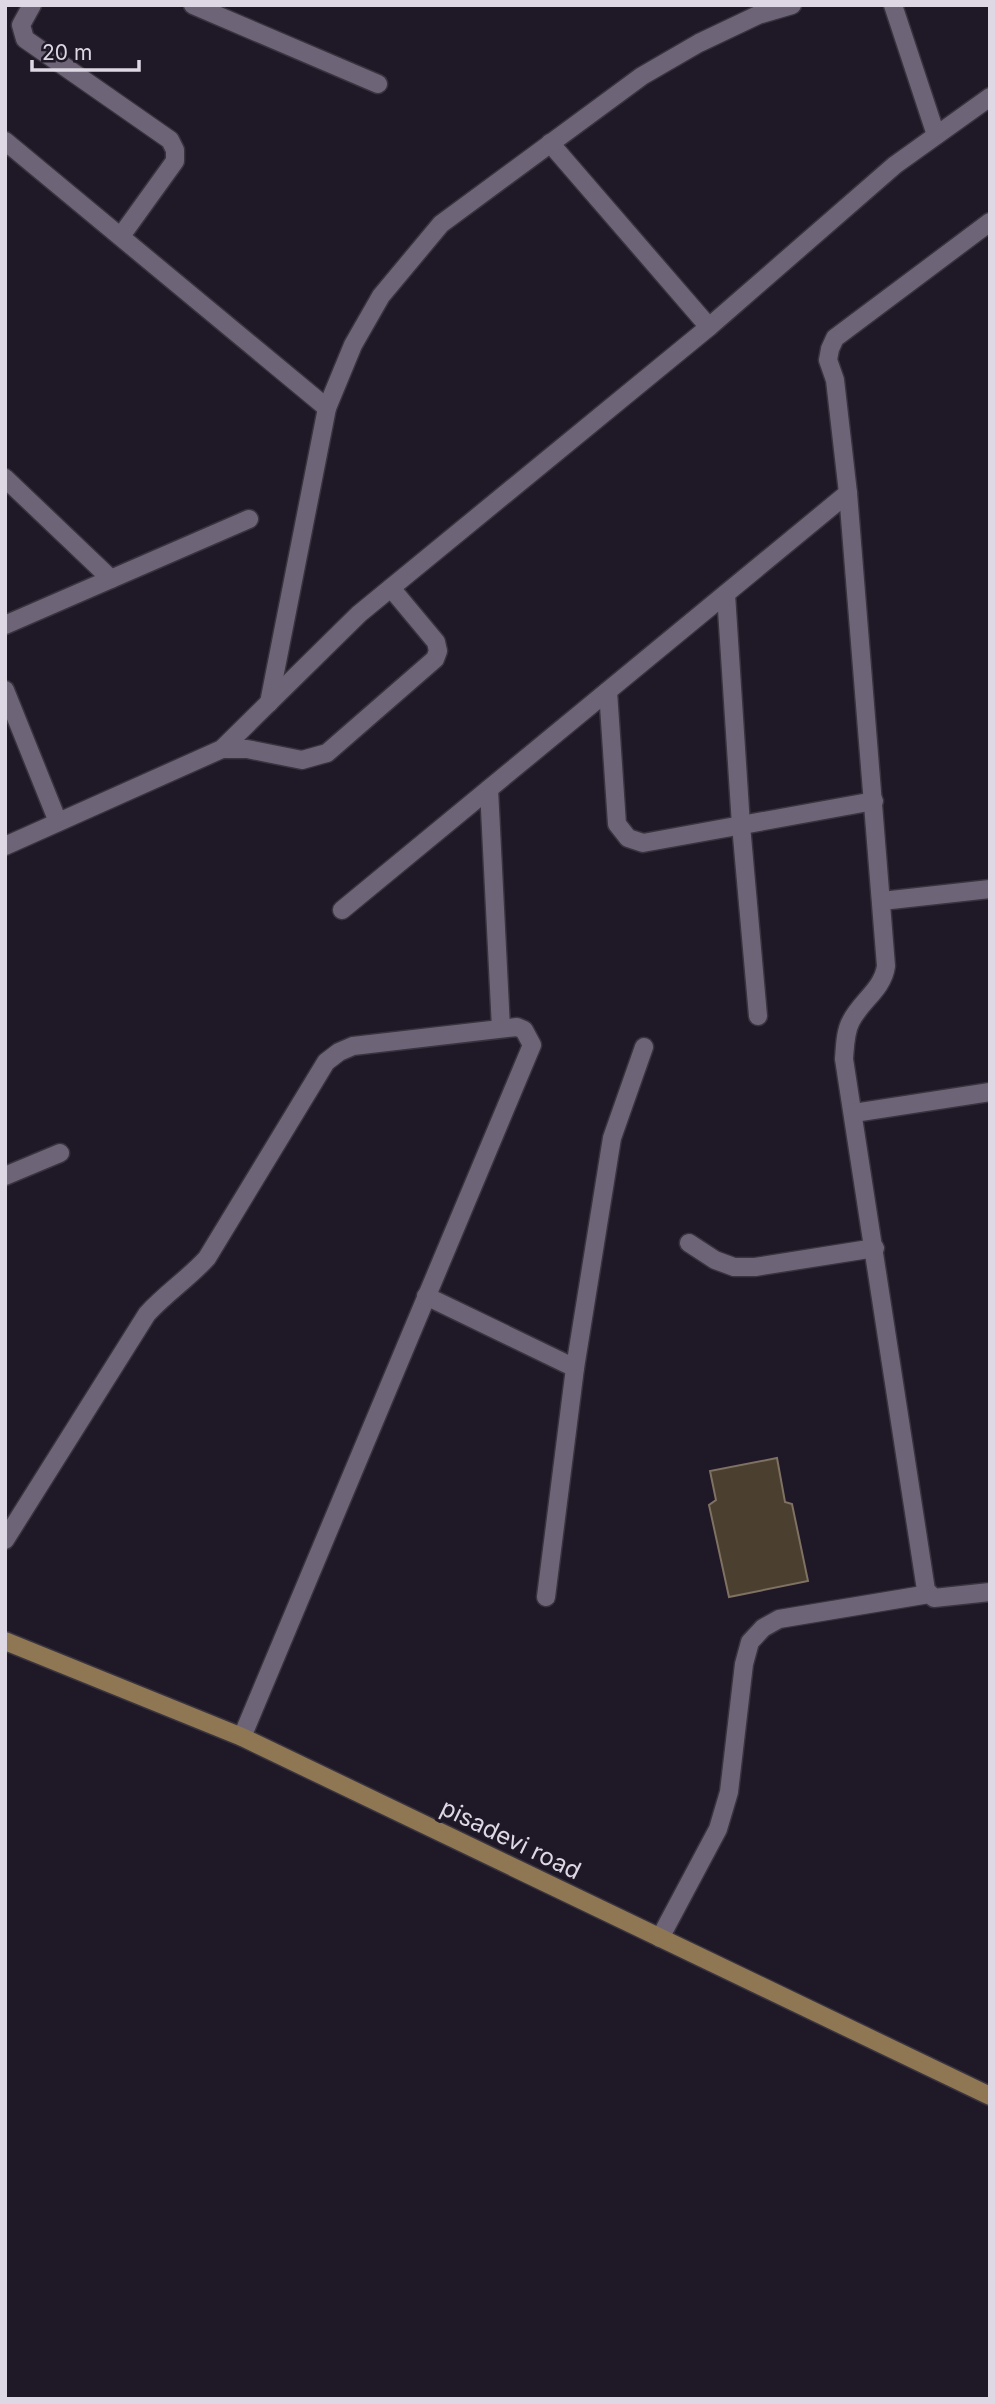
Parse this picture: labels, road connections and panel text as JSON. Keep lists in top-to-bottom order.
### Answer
{
  "streets": {
    "street": ["pisadevi road"]
  },
  "scale_bar": "20 m"
}
